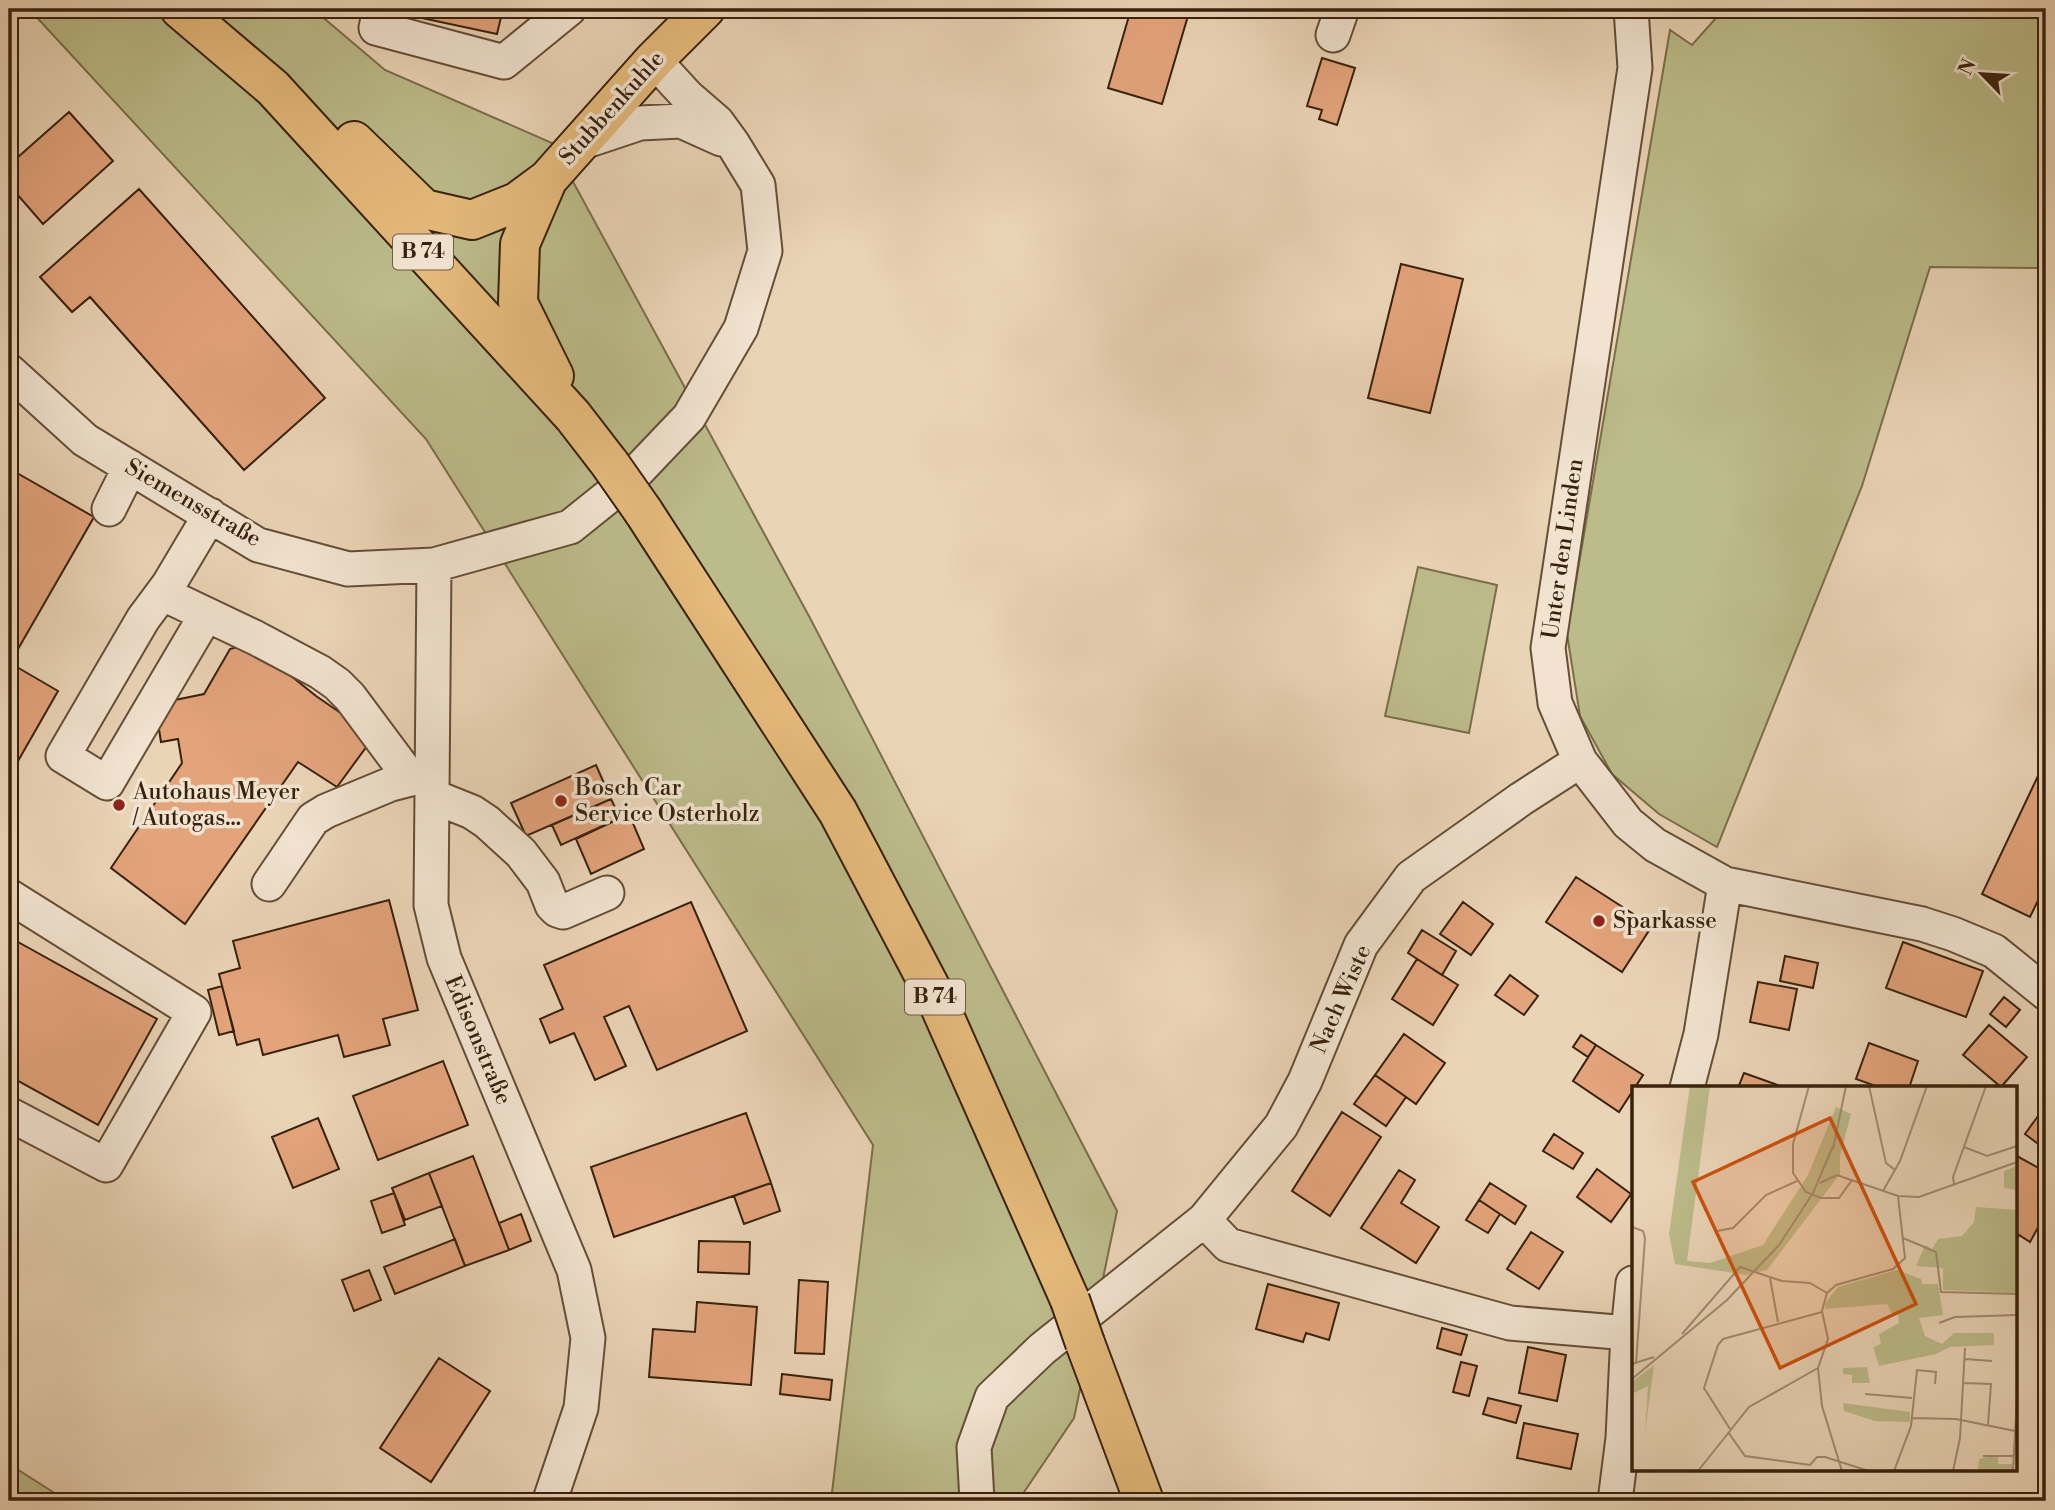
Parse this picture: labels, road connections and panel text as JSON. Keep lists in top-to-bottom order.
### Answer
{
  "streets": {
    "main road": ["Stubbenkuhle", "B 74"],
    "street": [
      "Siemensstraße",
      "Unter den Linden",
      "Nach Wiste",
      "Edisonstraße"
    ]
  },
  "crossings": [
    ["Stubbenkuhle", "B 74"],
    ["Stubbenkuhle", "Siemensstraße"],
    ["Siemensstraße", "Edisonstraße"],
    ["Unter den Linden", "Nach Wiste"]
  ],
  "places": ["Bosch Car Service Osterholz", "Autohaus Meyer / Autogas...", "Sparkasse"],
  "north": "top left"
}
